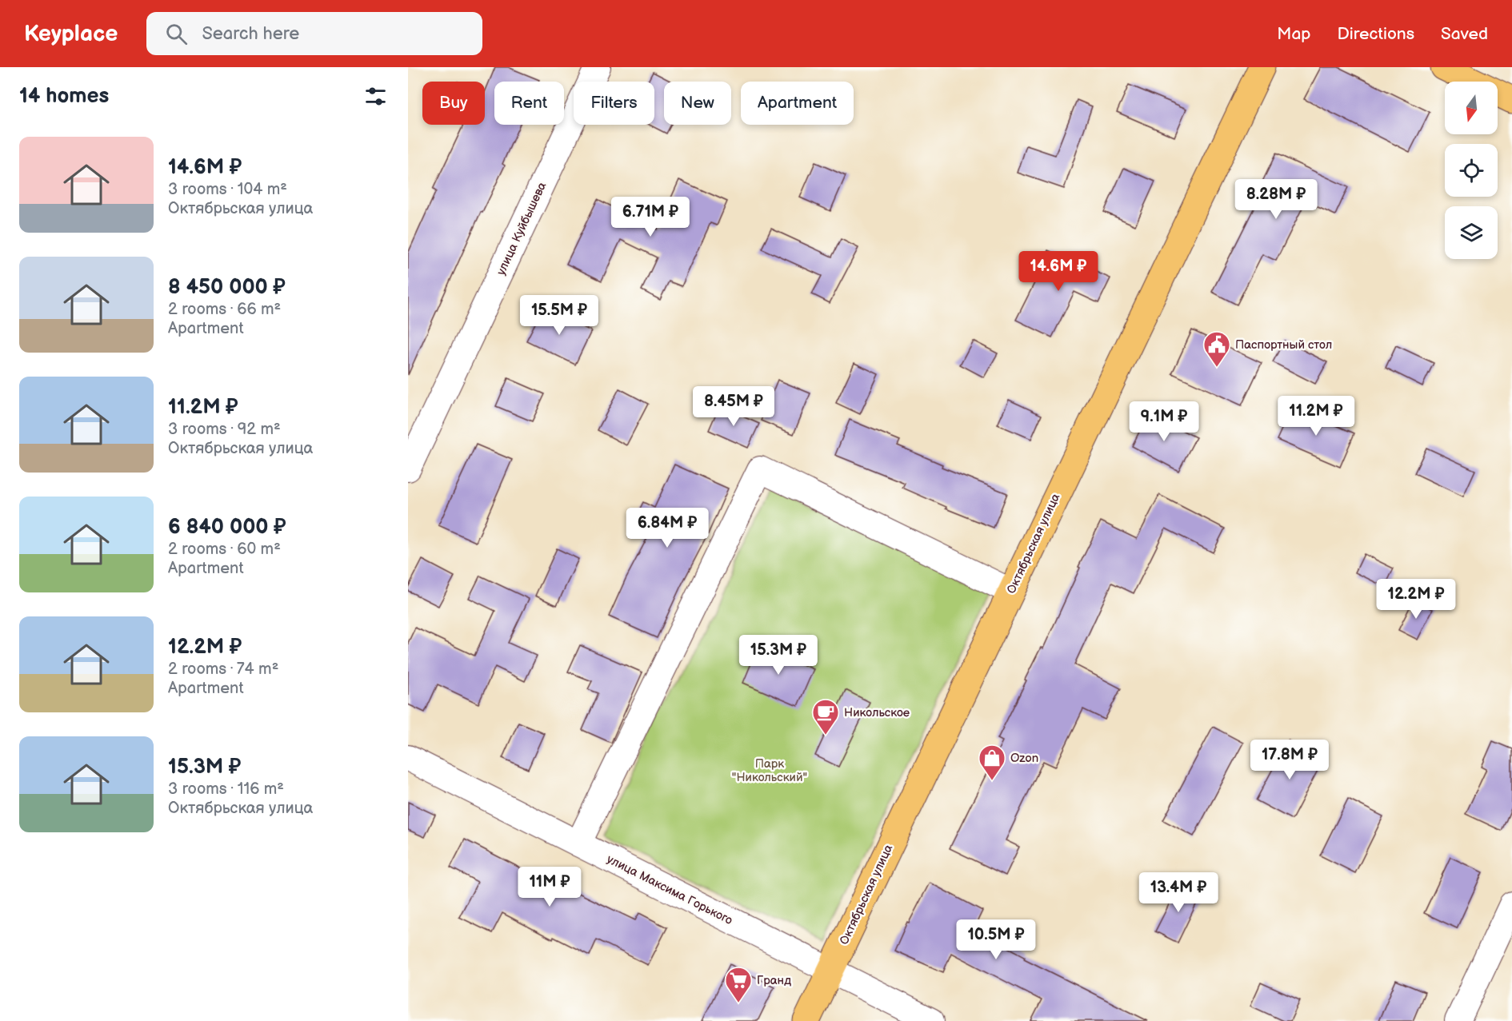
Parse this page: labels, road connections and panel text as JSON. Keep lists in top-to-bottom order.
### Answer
{
  "streets": {
    "main road": ["Октябрьская улица"],
    "street": ["улица Куйбышева", "улица Максима Горького"]
  },
  "crossings": [
    ["Октябрьская улица", "улица Максима Горького"]
  ],
  "parks": ["Парк \"Никольский\""],
  "places": {
    "public building": ["Паспортный стол"],
    "cafe": ["Никольское"],
    "shop": ["Ozon"],
    "supermarket": ["Гранд"]
  },
  "north": "bottom",
  "page": {
    "header": "Keyplace",
    "search": "Search here",
    "nav": ["Map", "Directions", "Saved"],
    "heading": "14 homes",
    "chip": [
      "Buy",
      "Rent",
      "Filters",
      "New",
      "Apartment"
    ],
    "list": [
      {
        "name": "14.6M ₽",
        "note": "3 rooms · 104 m² · Октябрьская улица"
      },
      {
        "name": "8 450 000 ₽",
        "note": "2 rooms · 66 m² · Apartment"
      },
      {
        "name": "11.2M ₽",
        "note": "3 rooms · 92 m² · Октябрьская улица"
      },
      {
        "name": "6 840 000 ₽",
        "note": "2 rooms · 60 m² · Apartment"
      },
      {
        "name": "12.2M ₽",
        "note": "2 rooms · 74 m² · Apartment"
      },
      {
        "name": "15.3M ₽",
        "note": "3 rooms · 116 m² · Октябрьская улица"
      }
    ],
    "price": [
      "8.28M ₽",
      "6.71M ₽",
      "14.6M ₽",
      "15.5M ₽",
      "8.45M ₽",
      "11.2M ₽",
      "9.1M ₽",
      "6.84M ₽",
      "12.2M ₽",
      "15.3M ₽",
      "17.8M ₽",
      "11M ₽",
      "13.4M ₽",
      "10.5M ₽"
    ]
  }
}
